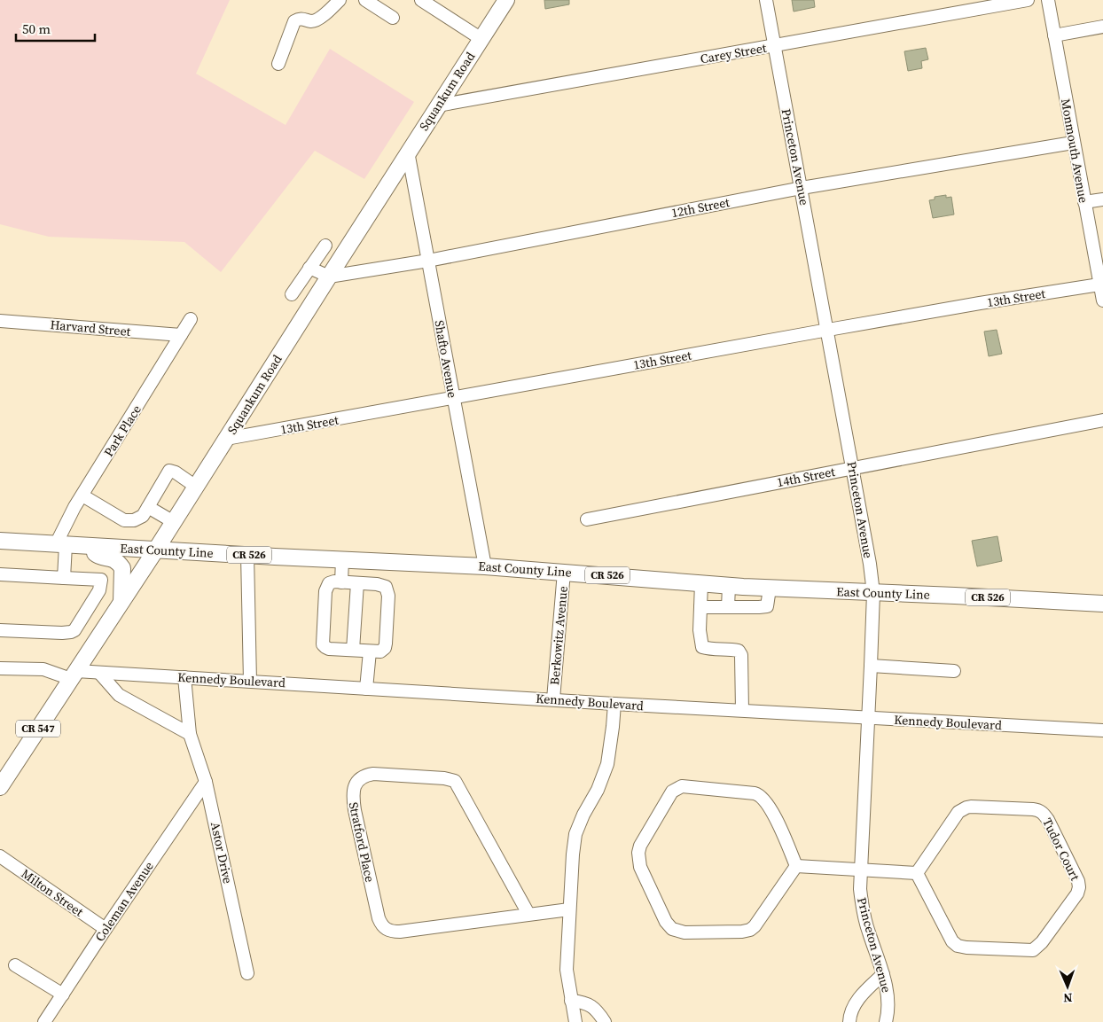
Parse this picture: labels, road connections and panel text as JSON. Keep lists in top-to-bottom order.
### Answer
{
  "streets": {
    "main road": [
      "Squankum Road",
      "East County Line",
      "CR 526",
      "CR 547"
    ],
    "street": [
      "Carey Street",
      "Monmouth Avenue",
      "Princeton Avenue",
      "12th Street",
      "13th Street",
      "Harvard Street",
      "Shafto Avenue",
      "Park Place",
      "14th Street",
      "Berkowitz Avenue",
      "Kennedy Boulevard",
      "Stratford Place",
      "Tudor Court",
      "Astor Drive",
      "Milton Street",
      "Coleman Avenue"
    ]
  },
  "crossings": [
    ["Carey Street", "Squankum Road"],
    ["Carey Street", "Princeton Avenue"],
    ["Squankum Road", "12th Street"],
    ["Squankum Road", "13th Street"],
    ["Squankum Road", "Shafto Avenue"],
    ["Squankum Road", "East County Line"],
    ["Squankum Road", "Kennedy Boulevard"],
    ["Monmouth Avenue", "12th Street"],
    ["Monmouth Avenue", "13th Street"],
    ["Princeton Avenue", "12th Street"],
    ["Princeton Avenue", "13th Street"],
    ["Princeton Avenue", "14th Street"],
    ["Princeton Avenue", "East County Line"],
    ["Princeton Avenue", "Kennedy Boulevard"],
    ["12th Street", "Shafto Avenue"],
    ["13th Street", "Shafto Avenue"],
    ["Harvard Street", "Park Place"],
    ["Shafto Avenue", "East County Line"],
    ["Park Place", "East County Line"],
    ["East County Line", "Berkowitz Avenue"],
    ["Berkowitz Avenue", "Kennedy Boulevard"],
    ["Kennedy Boulevard", "Astor Drive"],
    ["Astor Drive", "Coleman Avenue"],
    ["Milton Street", "Coleman Avenue"]
  ],
  "scale_bar": "50 m",
  "north": "bottom"
}
